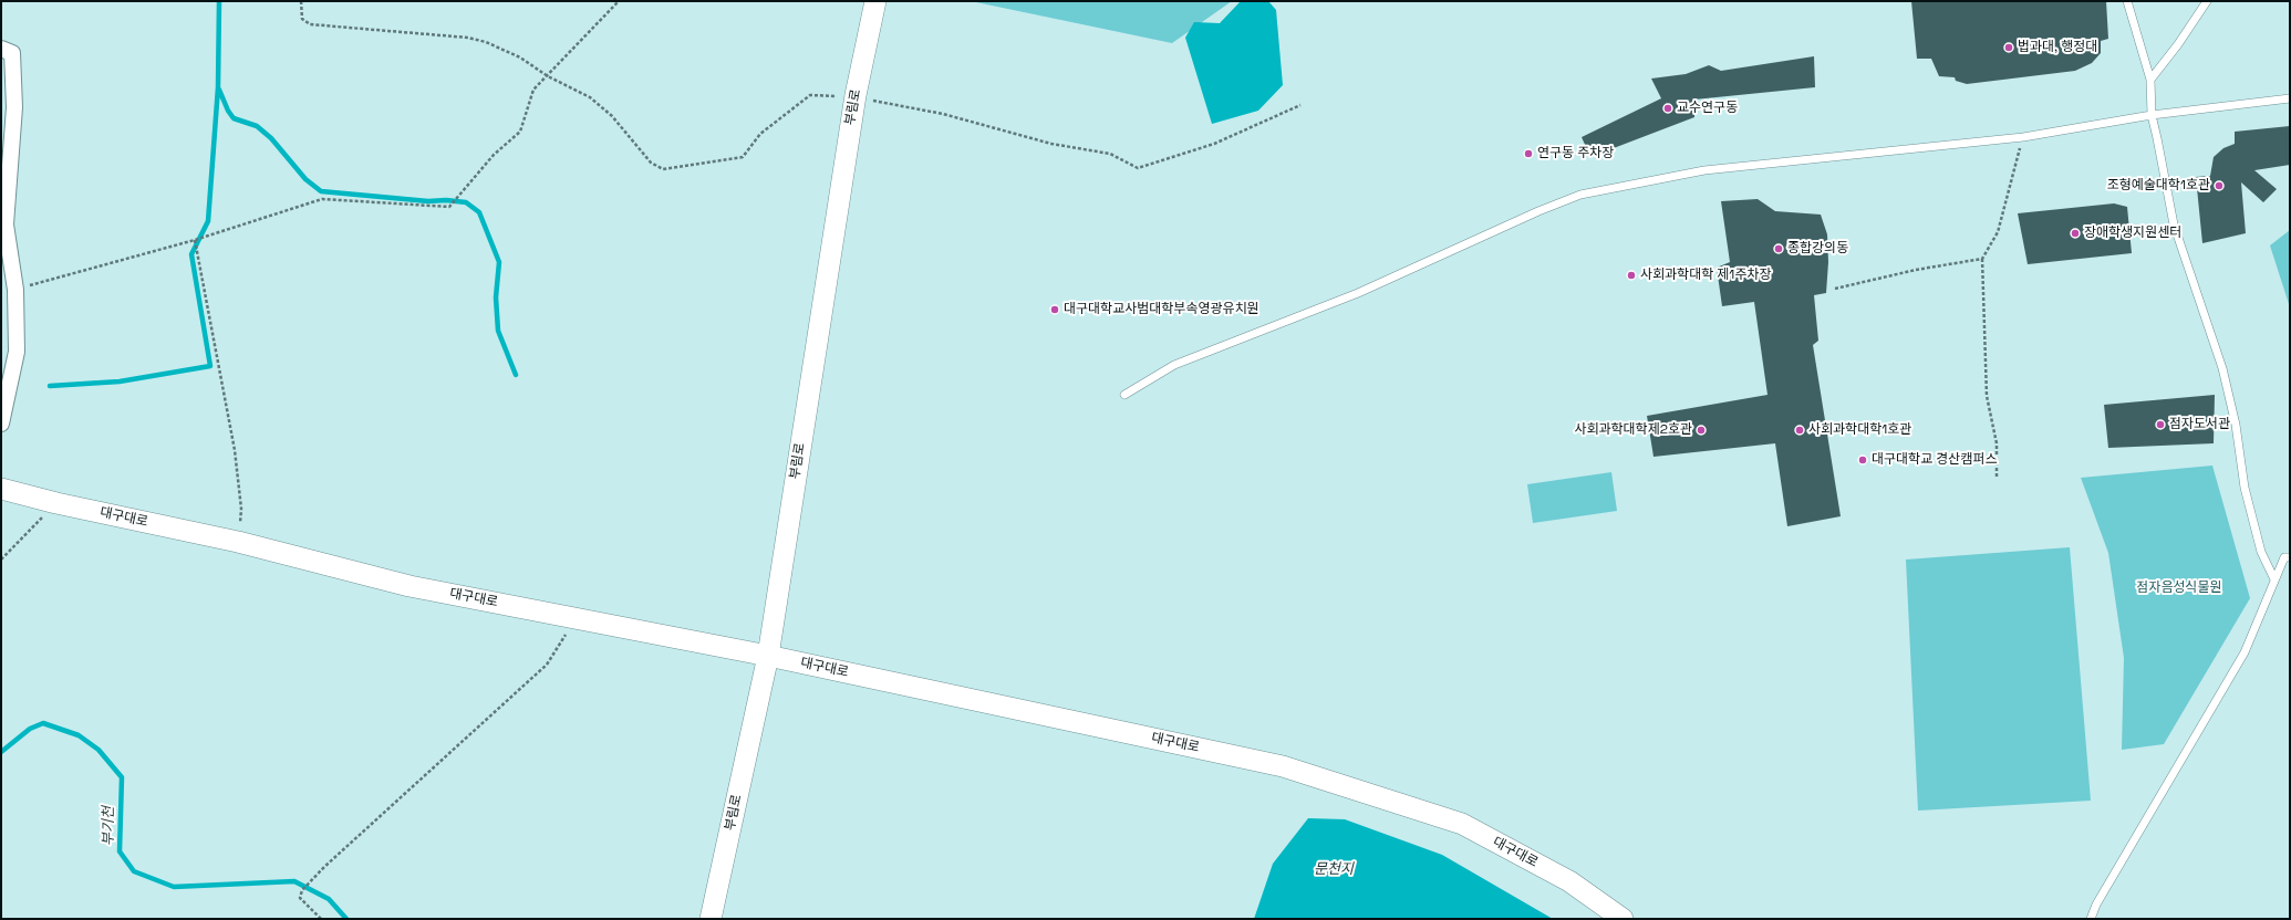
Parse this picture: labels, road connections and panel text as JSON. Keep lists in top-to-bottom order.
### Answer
{
  "streets": {
    "street": ["부림로", "대구대로"]
  },
  "crossings": [
    ["부림로", "대구대로"]
  ],
  "water": ["부기천", "문천지"],
  "parks": ["점자음성식물원"],
  "places": [
    "법과대, 행정대",
    "교수연구동",
    "연구동 주차장",
    "조형예술대학1호관",
    "장애학생지원센터",
    "종합강의동",
    "사회과학대학 제1주차장",
    "대구대학교사범대학부속영광유치원",
    "점자도서관",
    "사회과학대학제2호관",
    "사회과학대학1호관",
    "대구대학교 경산캠퍼스"
  ]
}
